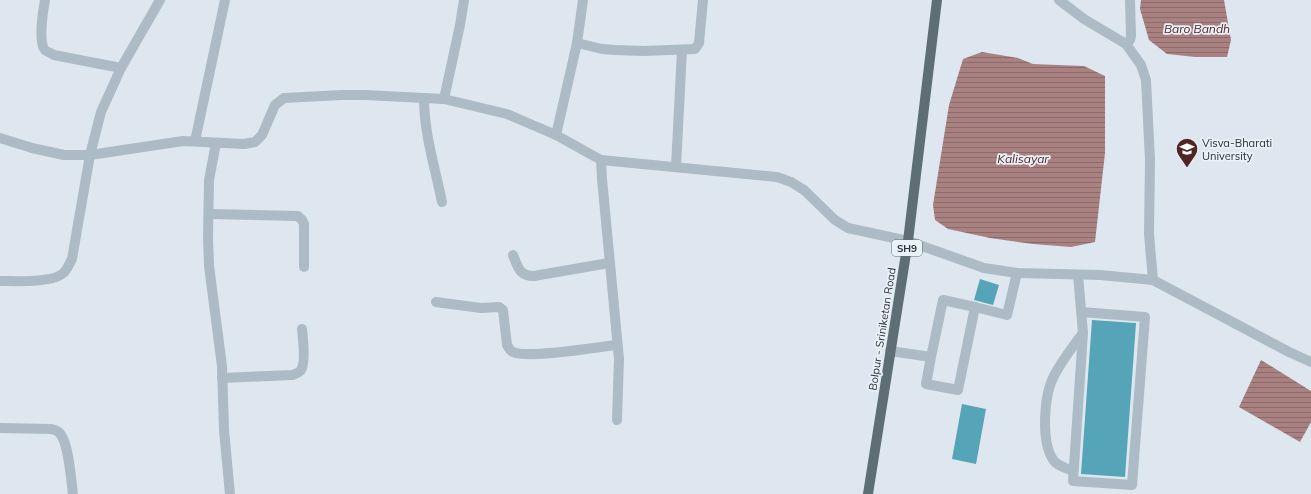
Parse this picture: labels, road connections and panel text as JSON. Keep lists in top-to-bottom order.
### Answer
{
  "streets": {
    "main road": ["SH9", "Bolpur - Sriniketan Road"]
  },
  "water": ["Baro Bandh", "Kalisayar"],
  "places": {
    "school or university": ["Visva-Bharati University"]
  }
}
